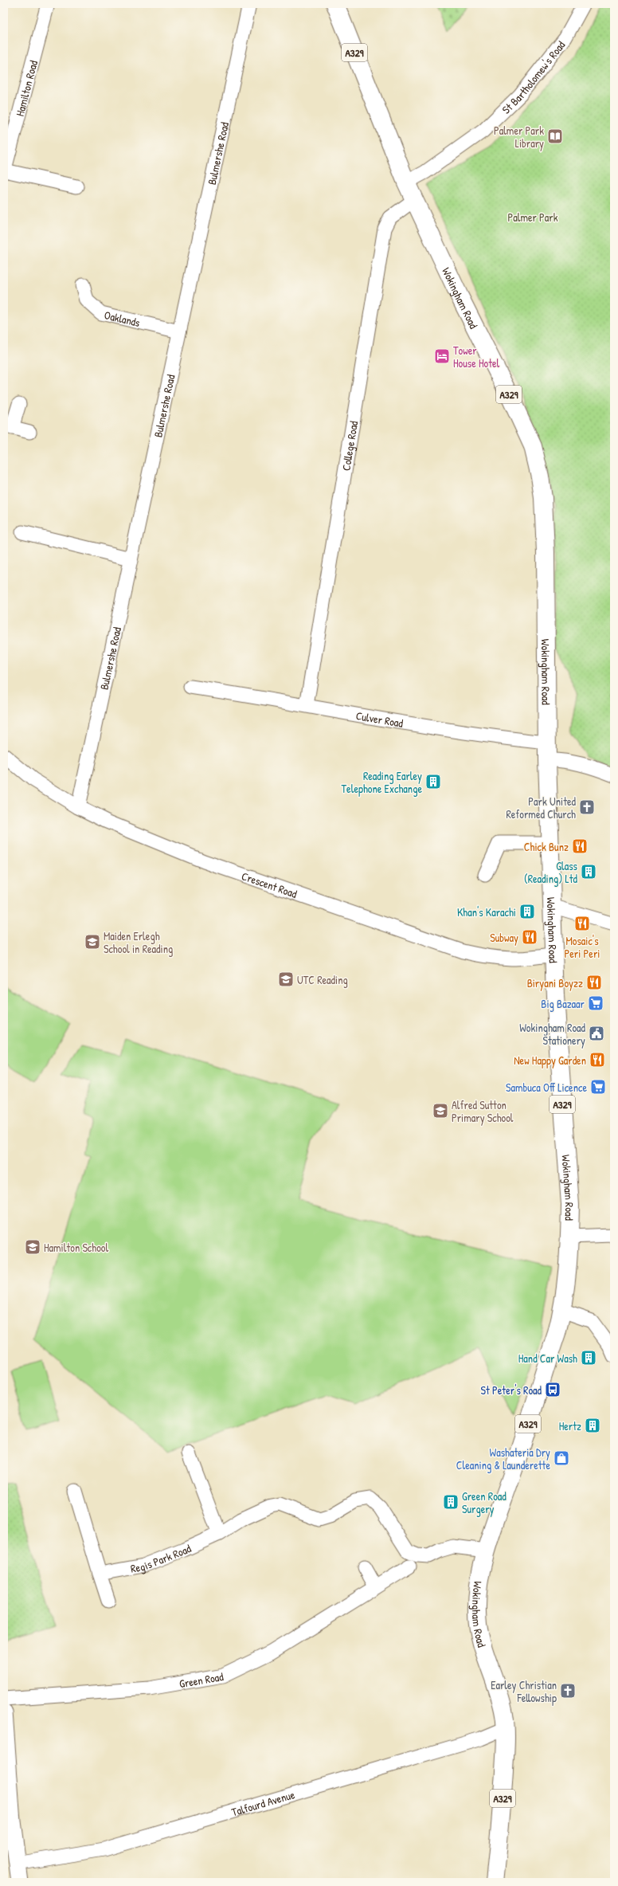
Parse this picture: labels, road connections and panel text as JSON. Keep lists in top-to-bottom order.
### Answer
{
  "streets": {
    "main road": ["A329", "Wokingham Road"],
    "street": [
      "St Bartholomew's Road",
      "Hamilton Road",
      "Bulmershe Road",
      "Oaklands",
      "College Road",
      "Culver Road",
      "Crescent Road",
      "Regis Park Road",
      "Green Road",
      "Talfourd Avenue"
    ]
  },
  "crossings": [
    ["St Bartholomew's Road", "Wokingham Road"],
    ["Bulmershe Road", "Oaklands"],
    ["Bulmershe Road", "Crescent Road"],
    ["Wokingham Road", "College Road"],
    ["Wokingham Road", "Culver Road"],
    ["Wokingham Road", "Crescent Road"],
    ["Wokingham Road", "Regis Park Road"],
    ["Wokingham Road", "Talfourd Avenue"],
    ["College Road", "Culver Road"]
  ],
  "parks": ["Palmer Park"],
  "places": {
    "library": ["Palmer Park Library"],
    "hotel": ["Tower House Hotel"],
    "building": [
      "Reading Earley Telephone Exchange",
      "Glass (Reading) Ltd",
      "Khan's Karachi",
      "Hand Car Wash",
      "Hertz",
      "Green Road Surgery"
    ],
    "church": ["Park United Reformed Church", "Earley Christian Fellowship"],
    "restaurant": [
      "Chick Bunz",
      "Mosaic's Peri Peri",
      "Subway",
      "Biryani Boyzz",
      "New Happy Garden"
    ],
    "school or university": [
      "Maiden Erlegh School in Reading",
      "UTC Reading",
      "Alfred Sutton Primary School",
      "Hamilton School"
    ],
    "supermarket": ["Big Bazaar", "Sambuca Off Licence"],
    "public building": ["Wokingham Road Stationery"],
    "bus stop": ["St Peter's Road"],
    "shop": ["Washateria Dry Cleaning & Launderette"]
  }
}
